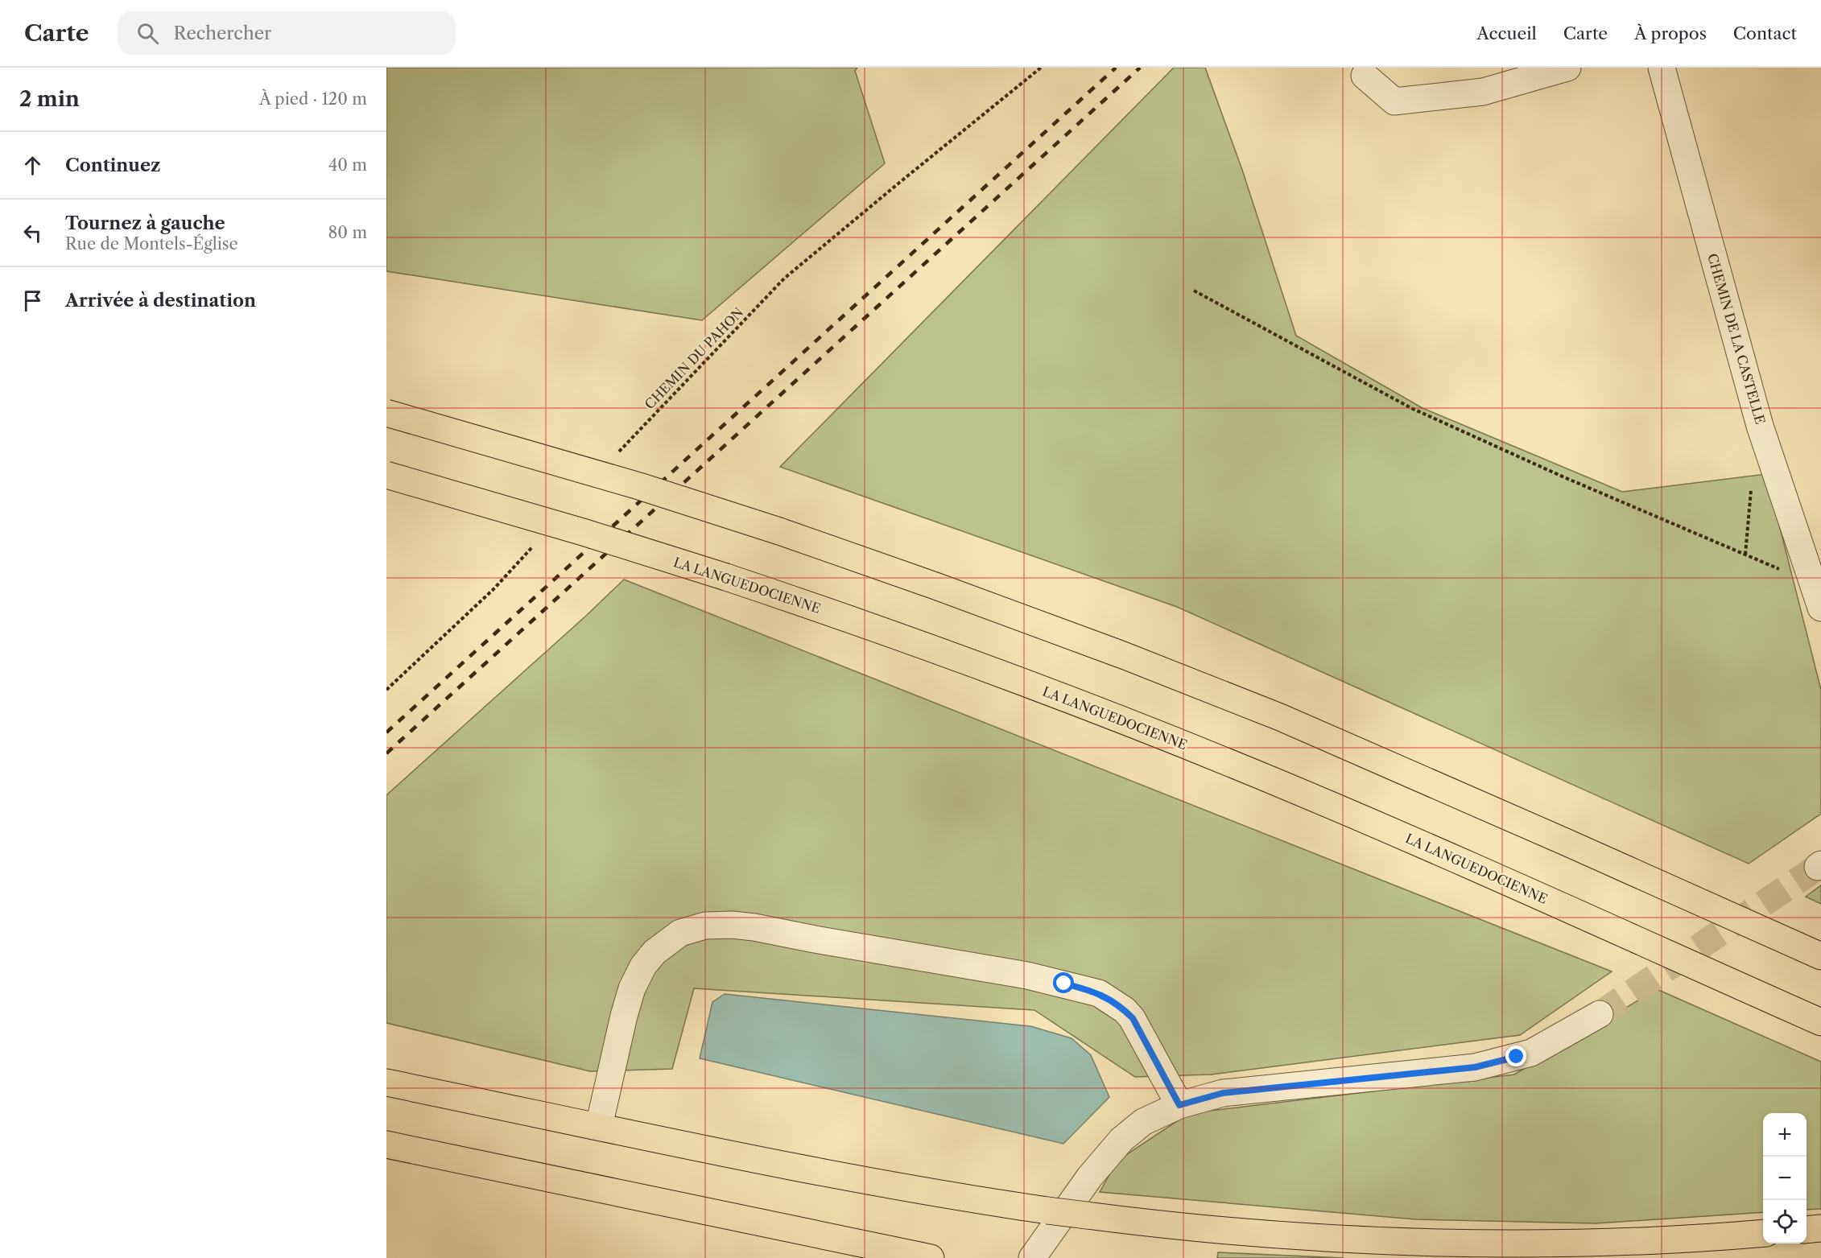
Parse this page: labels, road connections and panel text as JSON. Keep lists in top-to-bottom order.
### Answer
{
  "streets": {
    "highway": ["LA LANGUEDOCIENNE"],
    "street": ["CHEMIN DE LA CASTELLE"],
    "path": ["CHEMIN DU PAHON"]
  },
  "page": {
    "header": "Carte",
    "search": "Rechercher",
    "nav": [
      "Accueil",
      "Carte",
      "À propos",
      "Contact"
    ],
    "heading": ["2 min", "À pied · 120 m"],
    "list": [
      ["Continuez", "40 m"],
      ["Tournez à gauche", "Rue de Montels-Église", "80 m"],
      "Arrivée à destination"
    ],
    "map_buttons": ["+", "−"]
  }
}
